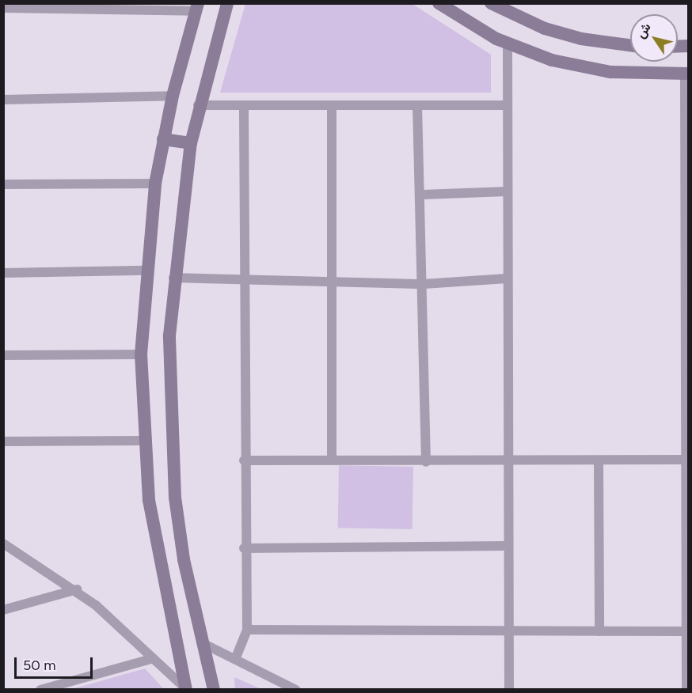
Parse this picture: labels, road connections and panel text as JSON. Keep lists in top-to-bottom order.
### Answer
{
  "scale_bar": "50 m",
  "north": "top left"
}
